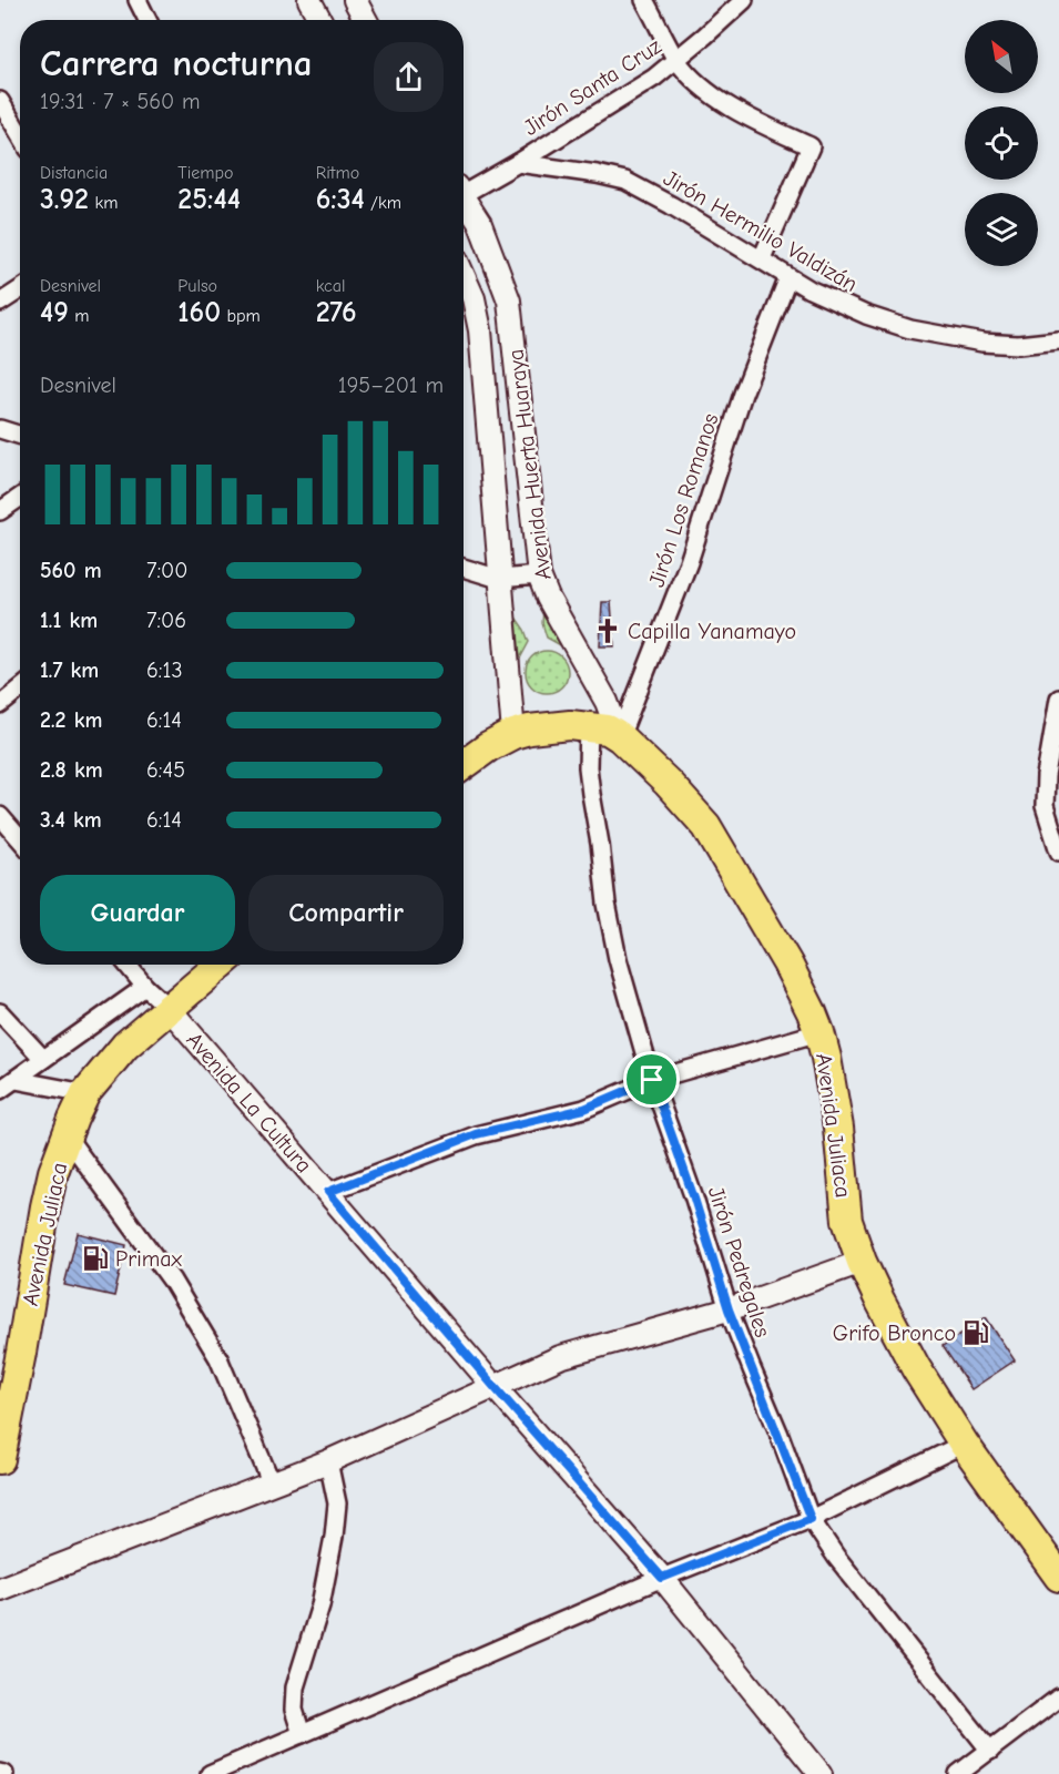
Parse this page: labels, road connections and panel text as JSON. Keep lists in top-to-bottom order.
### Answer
{
  "streets": {
    "highway": ["Avenida Juliaca"],
    "street": [
      "Jirón Santa Cruz",
      "Jirón Hermilio Valdizán",
      "Avenida Huerta Huaraya",
      "Jirón Los Romanos",
      "Avenida La Cultura",
      "Jirón Pedregales"
    ]
  },
  "crossings": [
    ["Jirón Santa Cruz", "Jirón Hermilio Valdizán"],
    ["Jirón Hermilio Valdizán", "Jirón Los Romanos"],
    ["Avenida Huerta Huaraya", "Jirón Los Romanos"],
    ["Avenida Huerta Huaraya", "Avenida Juliaca"],
    ["Jirón Los Romanos", "Avenida Juliaca"],
    ["Avenida La Cultura", "Avenida Juliaca"],
    ["Avenida Juliaca", "Jirón Pedregales"]
  ],
  "places": {
    "church": ["Capilla Yanamayo"],
    "fuel station": ["Primax", "Grifo Bronco"]
  },
  "north": "top left",
  "page": {
    "heading": ["Carrera nocturna", "19:31 · 7 × 560 m"],
    "stats": [
      ["Distancia", "3.92 km"],
      ["Tiempo", "25:44"],
      ["Ritmo", "6:34 /km"],
      ["Desnivel", "49 m"],
      ["Pulso", "160 bpm"],
      ["kcal", "276"]
    ],
    "chart": ["Desnivel", "195–201 m"],
    "list": [
      {
        "name": "560 m",
        "note": "7:00"
      },
      {
        "name": "1.1 km",
        "note": "7:06"
      },
      {
        "name": "1.7 km",
        "note": "6:13"
      },
      {
        "name": "2.2 km",
        "note": "6:14"
      },
      {
        "name": "2.8 km",
        "note": "6:45"
      },
      {
        "name": "3.4 km",
        "note": "6:14"
      }
    ],
    "buttons": ["Guardar", "Compartir"]
  }
}
